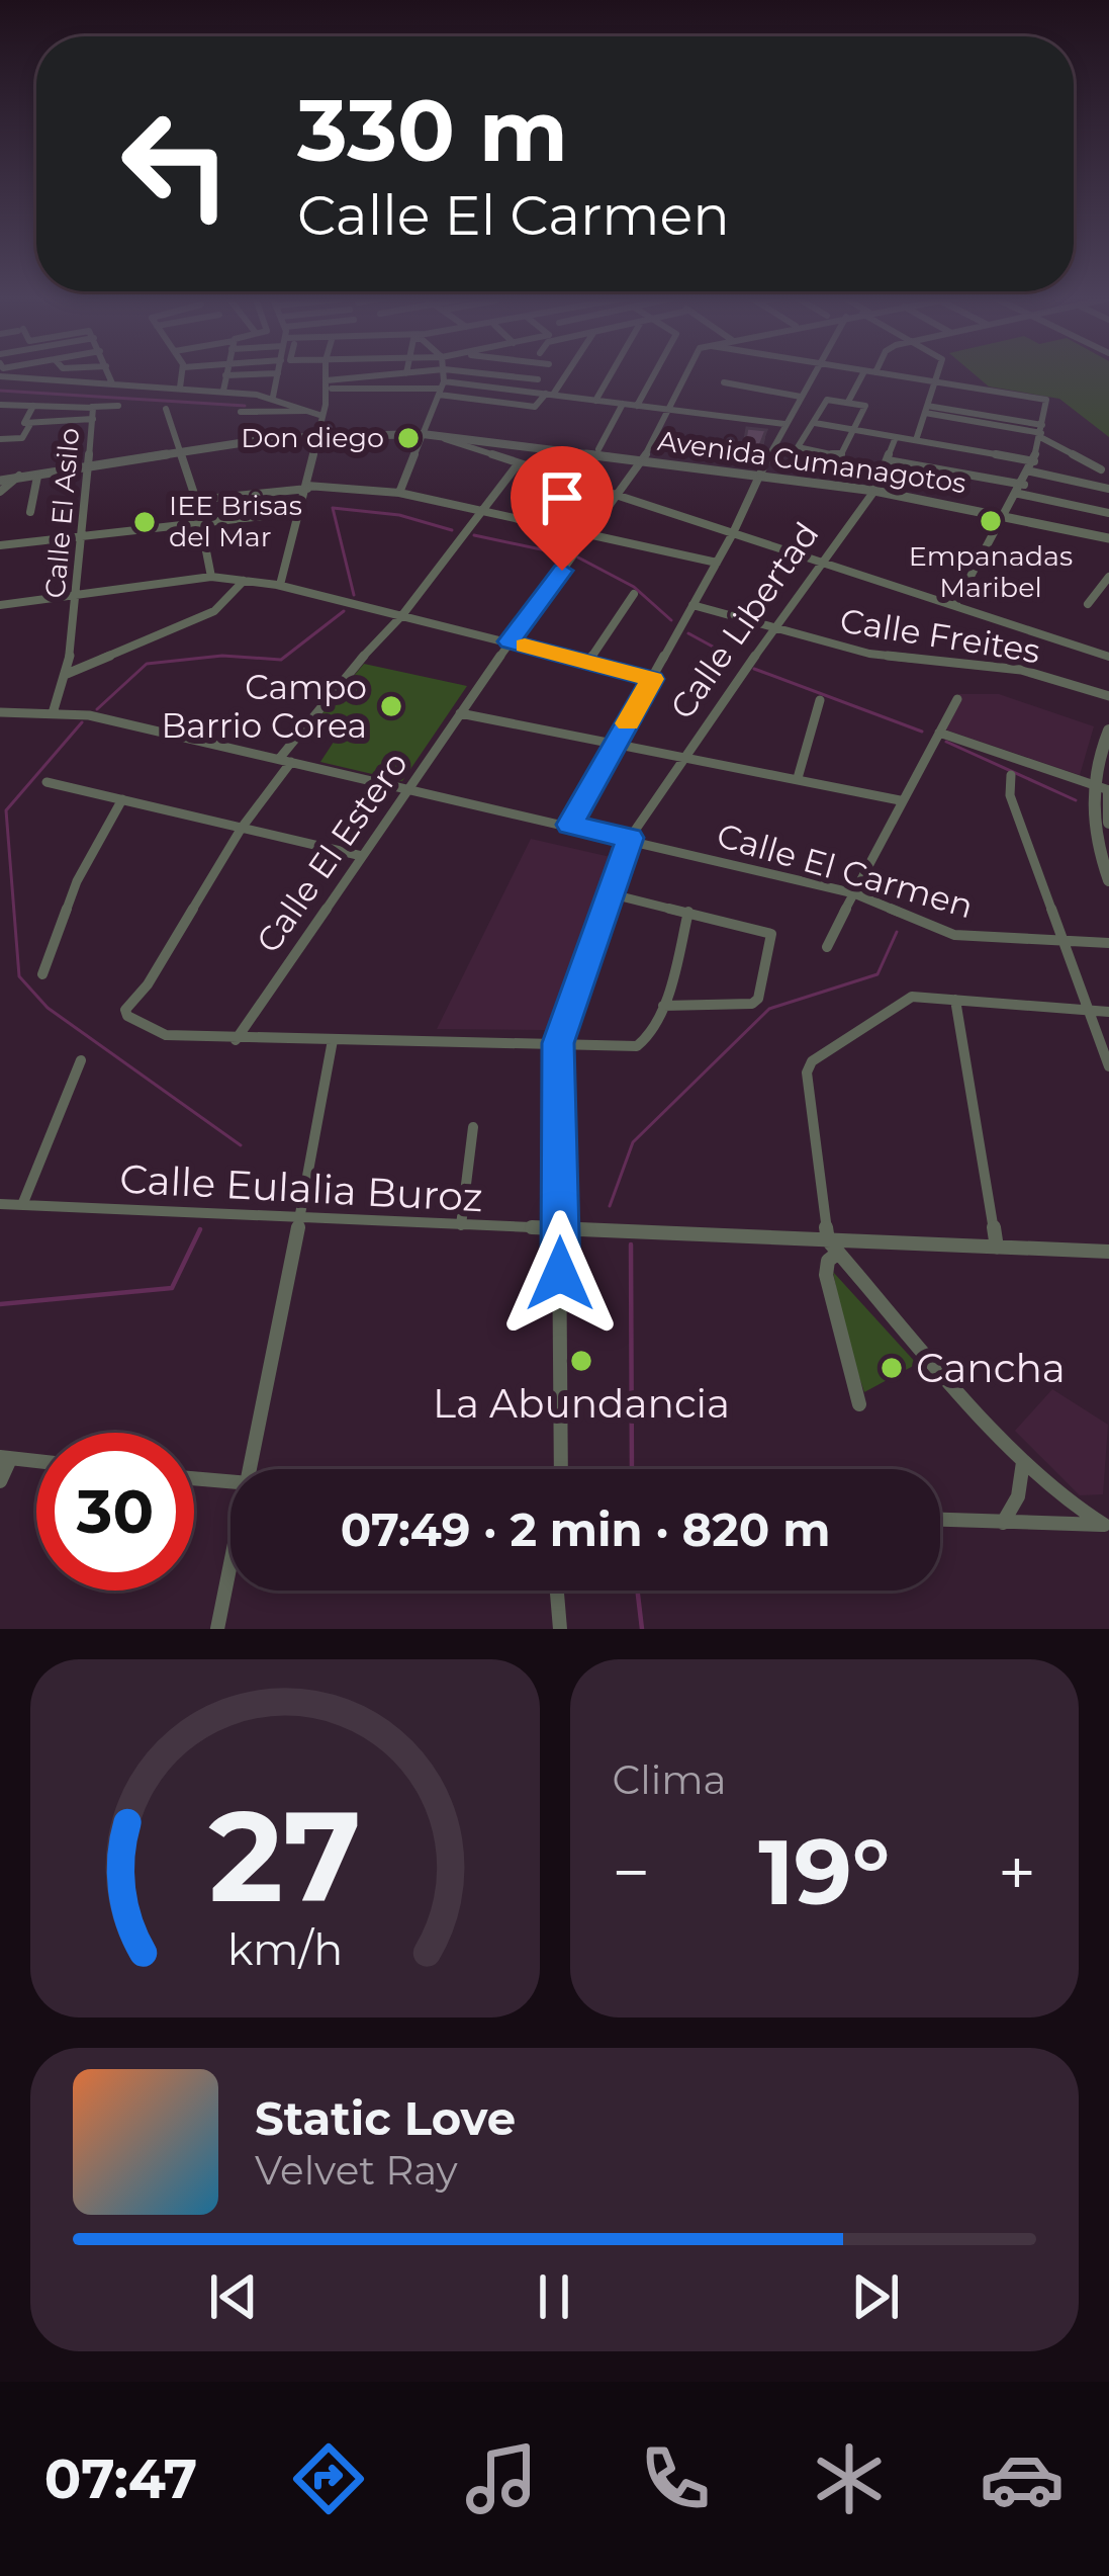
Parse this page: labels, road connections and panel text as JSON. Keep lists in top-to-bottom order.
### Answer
{
  "streets": {
    "street": [
      "Avenida Cumanagotos",
      "Calle El Asilo",
      "Calle Libertad",
      "Calle Freites",
      "Calle El Estero",
      "Calle El Carmen",
      "Calle Eulalia Buroz"
    ]
  },
  "crossings": [
    ["Avenida Cumanagotos", "Calle El Asilo"],
    ["Avenida Cumanagotos", "Calle Libertad"],
    ["Avenida Cumanagotos", "Calle El Estero"],
    ["Calle El Asilo", "Calle El Carmen"],
    ["Calle Libertad", "Calle Freites"],
    ["Calle Libertad", "Calle El Carmen"],
    ["Calle Libertad", "Calle Eulalia Buroz"],
    ["Calle El Estero", "Calle El Carmen"]
  ],
  "places": [
    "Don diego",
    "Empanadas Maribel",
    "IEE Brisas del Mar",
    "Campo Barrio Corea",
    "La Abundancia",
    "Cancha"
  ],
  "page": {
    "turn": ["330 m", "Calle El Carmen"],
    "limit": "30",
    "trip": "07:49 · 2 min · 820 m",
    "tile": "Clima",
    "heat": ["−", "19°", "+"],
    "song": ["Static Love", "Velvet Ray"],
    "tabs": "07:47",
    "gauge": ["27", "km/h"]
  }
}
